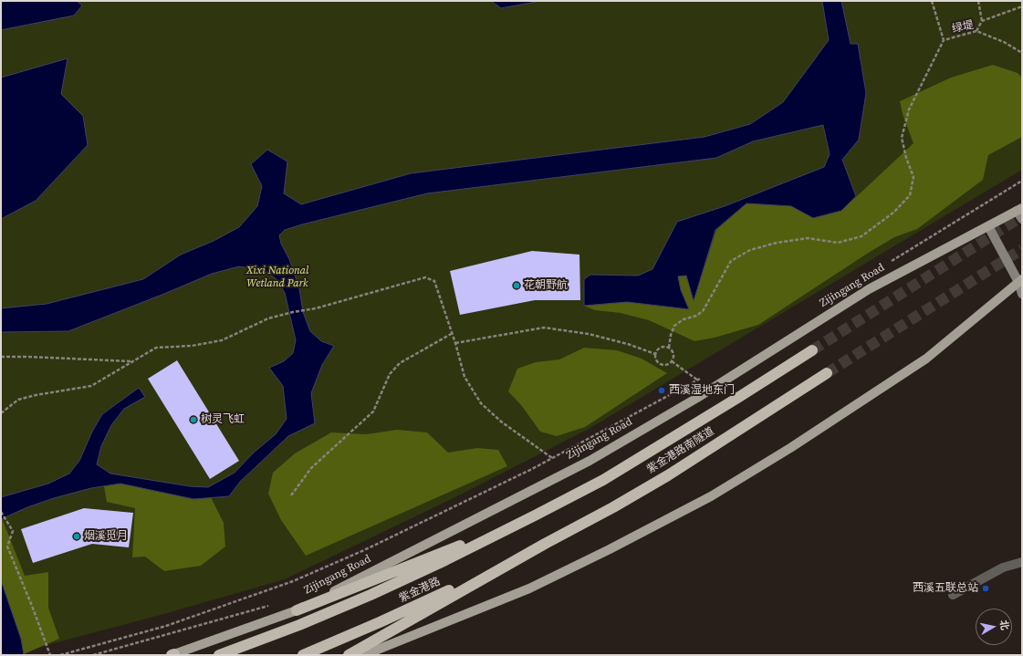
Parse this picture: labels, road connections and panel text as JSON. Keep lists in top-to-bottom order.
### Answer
{
  "streets": {
    "highway": ["紫金港路南隧道", "紫金港路"],
    "main road": ["Zijingang Road"],
    "path": ["绿堤"]
  },
  "crossings": [
    ["紫金港路南隧道", "紫金港路"]
  ],
  "parks": ["Xixi National Wetland Park"],
  "places": [
    "花朝野航",
    "西溪湿地东门",
    "树灵飞虹",
    "烟溪觅月",
    "西溪五联总站"
  ],
  "north": "right"
}
